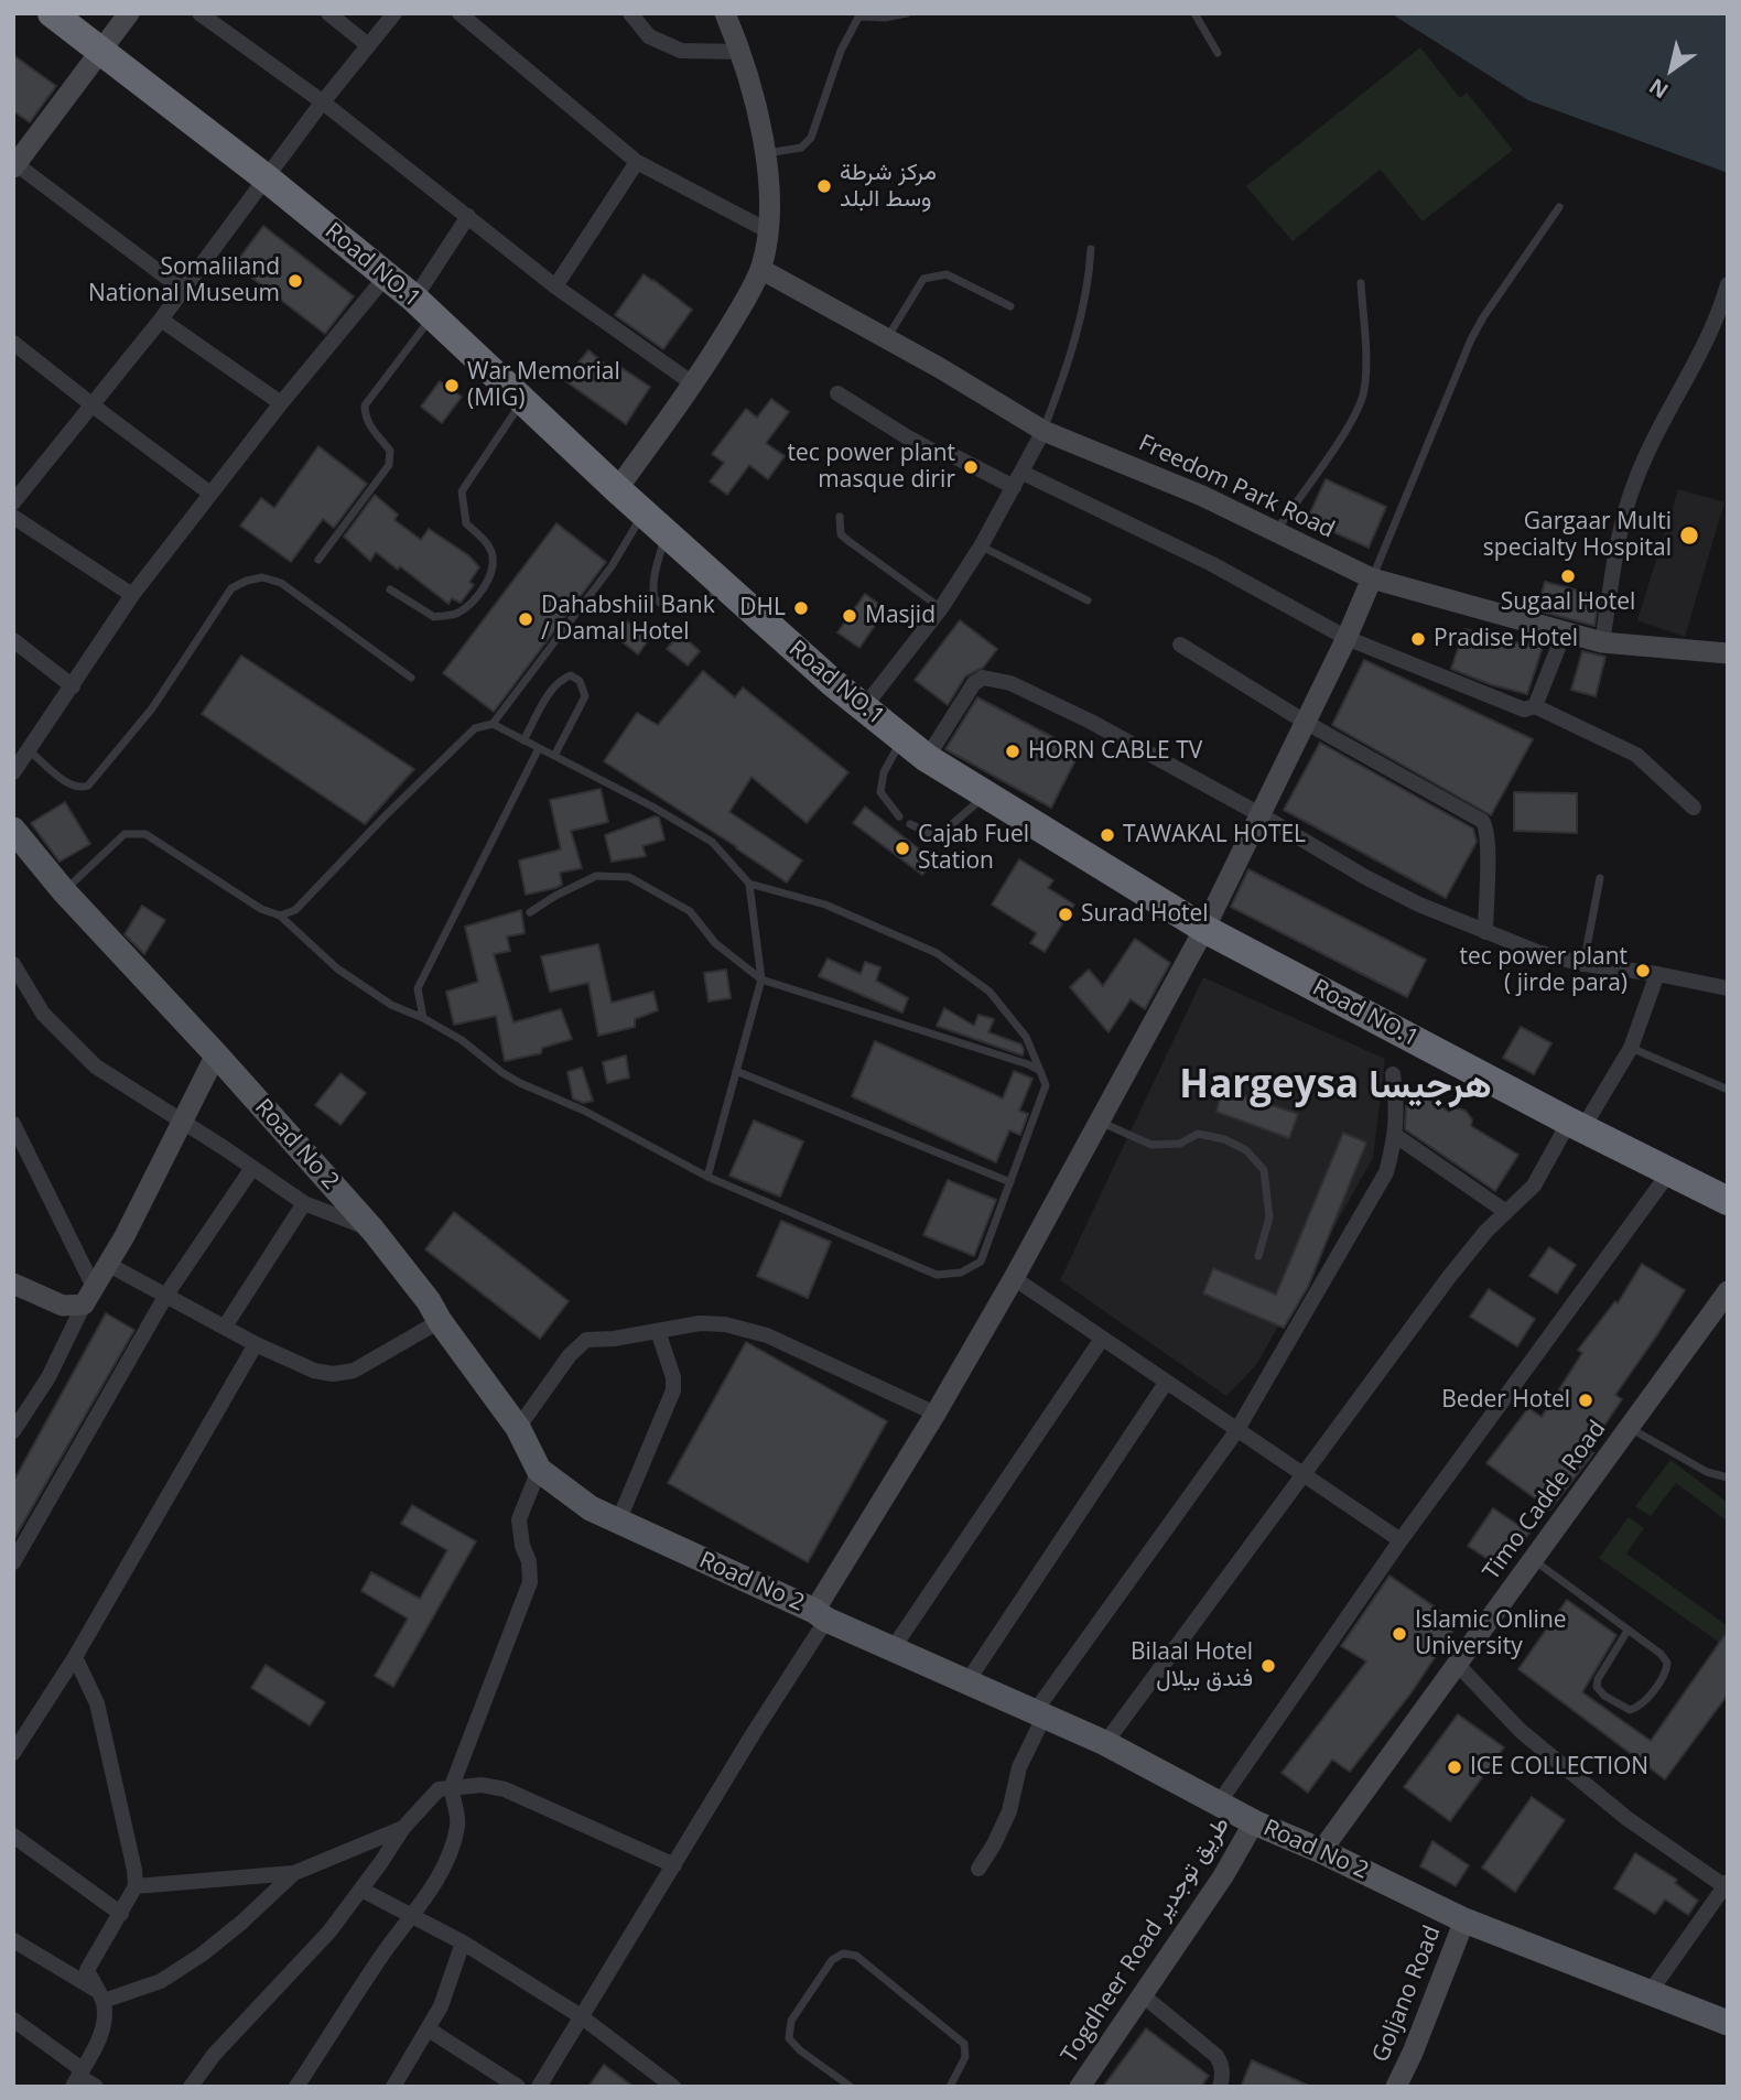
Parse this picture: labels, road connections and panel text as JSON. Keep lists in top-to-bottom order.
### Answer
{
  "streets": {
    "highway": ["Road NO.1"],
    "main road": ["Road No 2"],
    "street": [
      "Freedom Park Road",
      "Timo Cadde Road",
      "Togdheer Road طريق توجدير",
      "Goljano Road"
    ]
  },
  "crossings": [
    ["Road No 2", "Timo Cadde Road"],
    ["Road No 2", "Togdheer Road طريق توجدير"],
    ["Road No 2", "Goljano Road"]
  ],
  "districts": ["Hargeysa هرجيسا"],
  "places": [
    "مركز شرطة وسط البلد",
    "Somaliland National Museum",
    "War Memorial (MIG)",
    "tec power plant masque dirir",
    "Gargaar Multi specialty Hospital",
    "Sugaal Hotel",
    "DHL",
    "Masjid",
    "Dahabshiil Bank / Damal Hotel",
    "Pradise Hotel",
    "HORN CABLE TV",
    "TAWAKAL HOTEL",
    "Cajab Fuel Station",
    "Surad Hotel",
    "tec power plant ( jirde para)",
    "Beder Hotel",
    "Islamic Online University",
    "Bilaal Hotel فندق بيلال",
    "ICE COLLECTION"
  ],
  "north": "bottom left"
}
